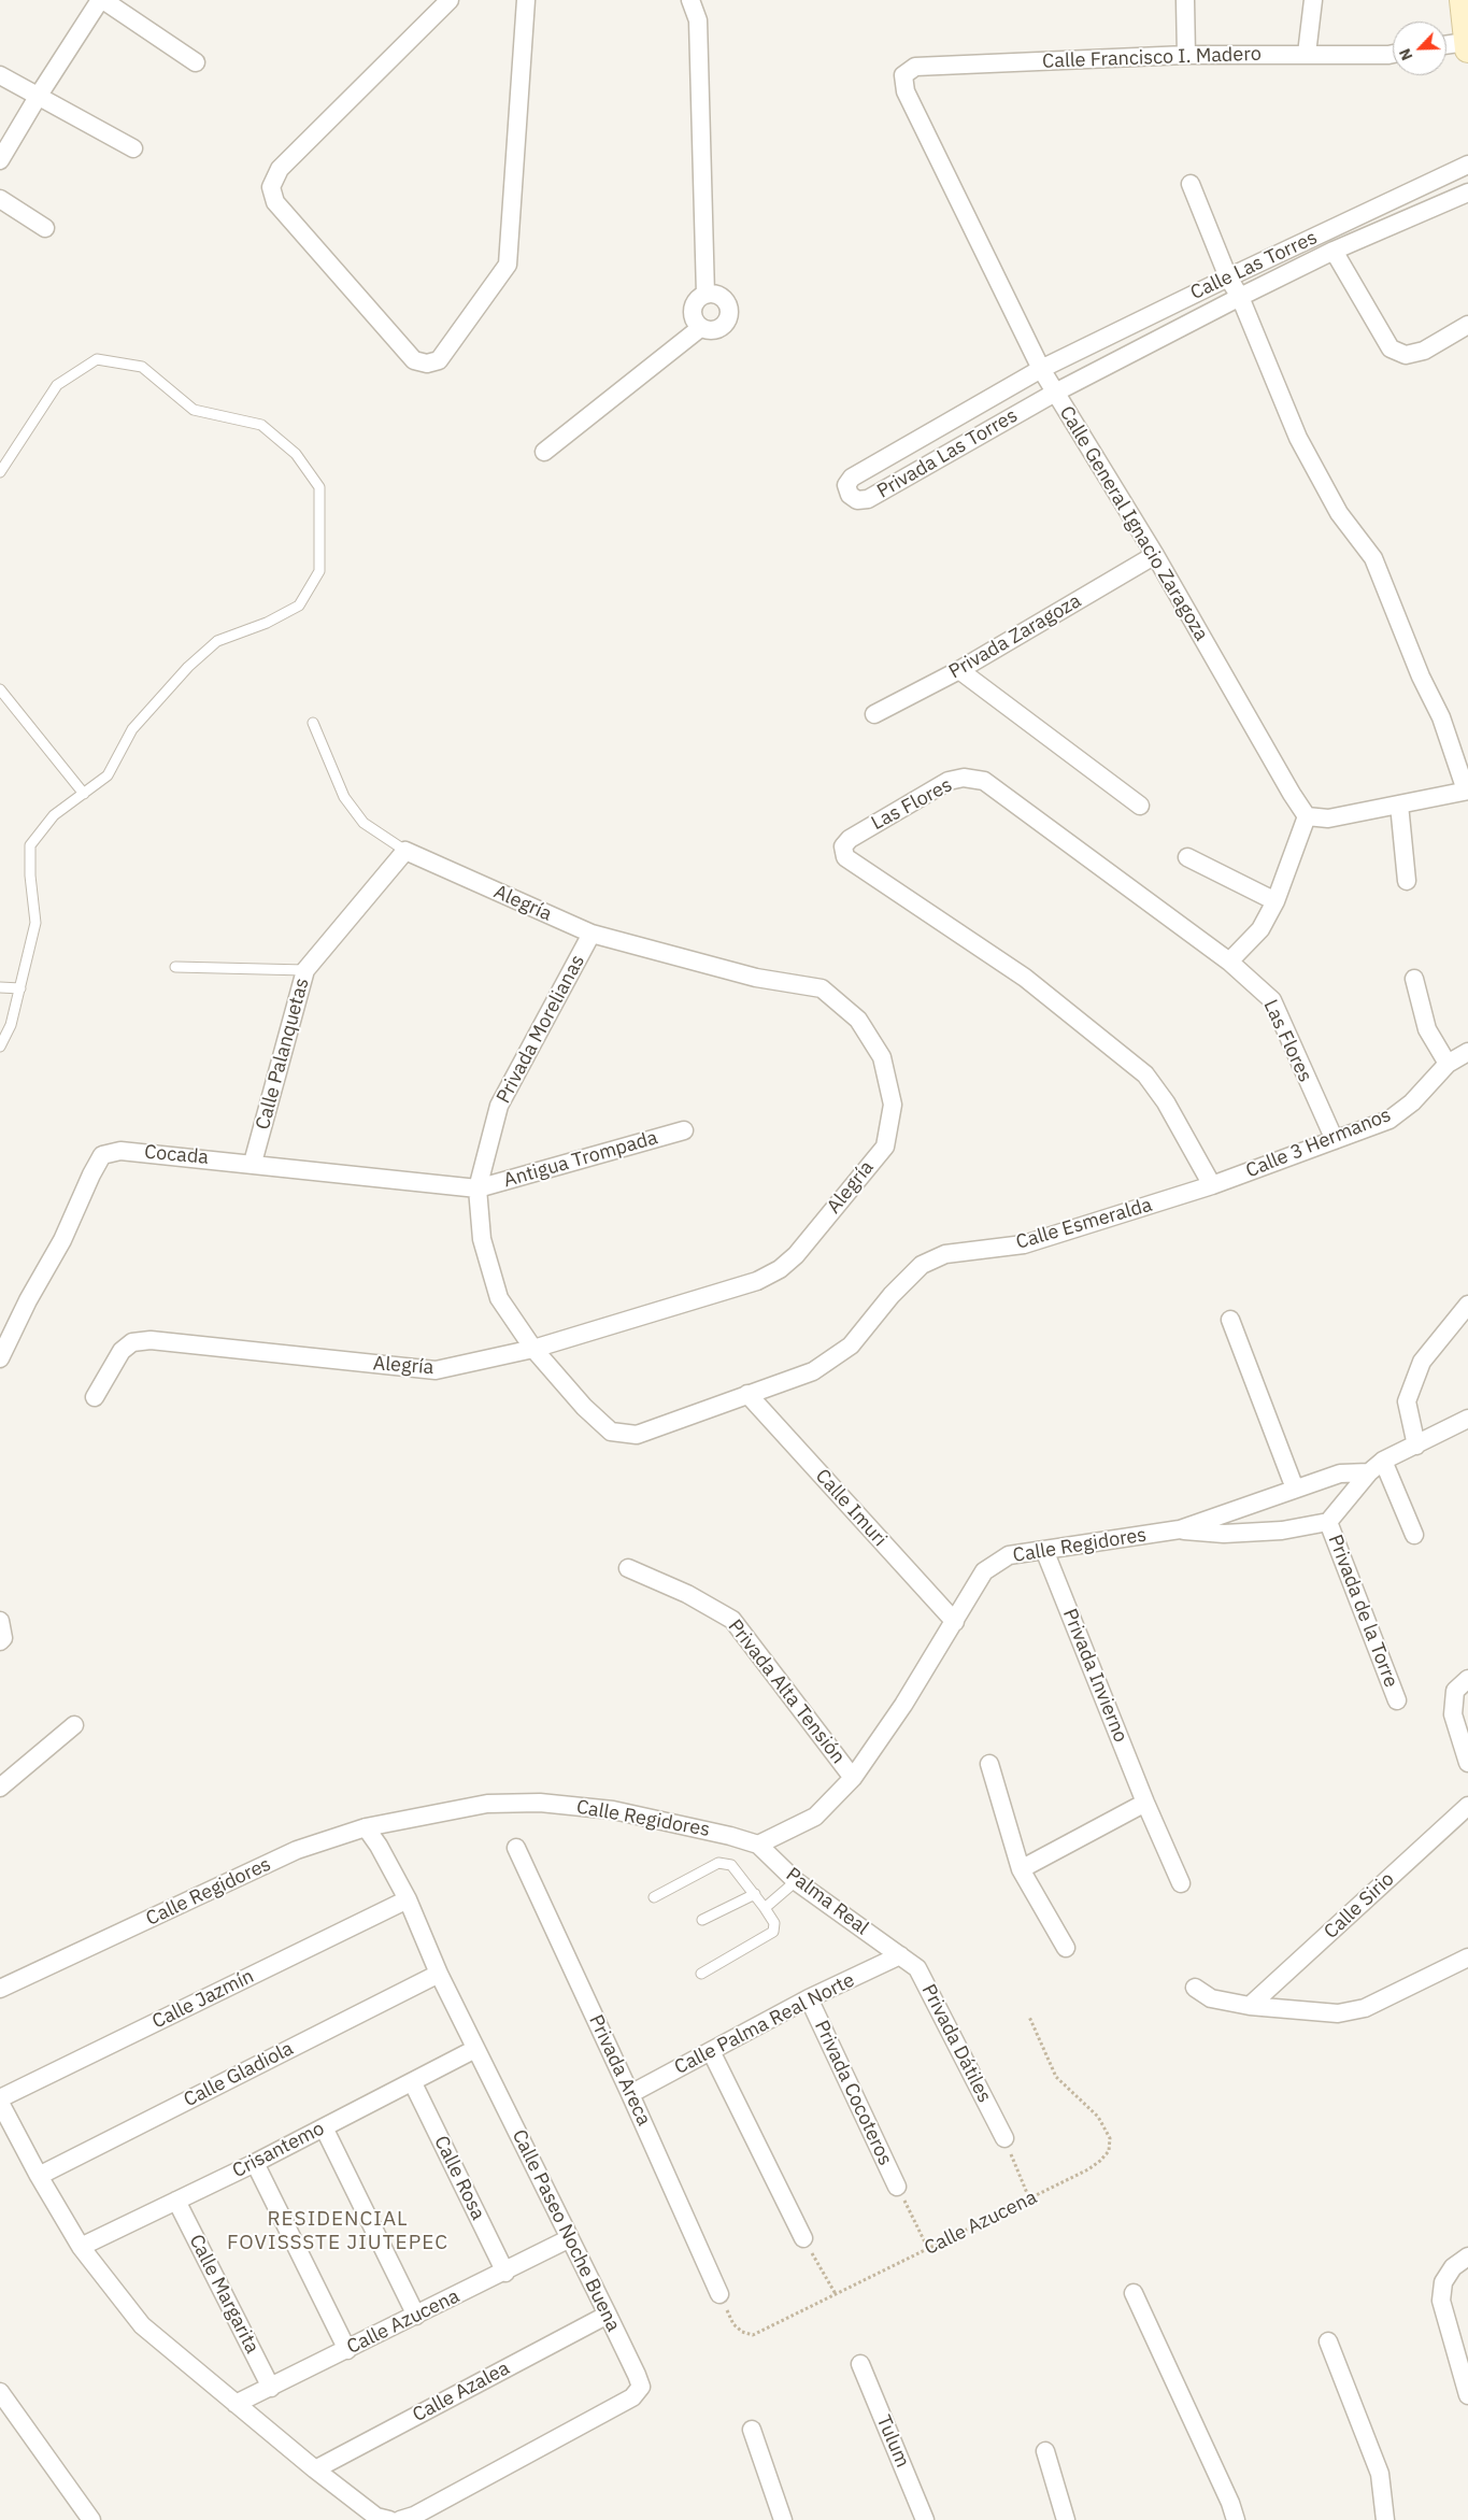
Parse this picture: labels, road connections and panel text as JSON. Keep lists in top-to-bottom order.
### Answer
{
  "streets": {
    "street": [
      "Calle Francisco I. Madero",
      "Calle Las Torres",
      "Privada Las Torres",
      "Calle General Ignacio Zaragoza",
      "Privada Zaragoza",
      "Las Flores",
      "Alegría",
      "Privada Morelianas",
      "Calle Palanquetas",
      "Calle 3 Hermanos",
      "Cocada",
      "Antigua Trompada",
      "Calle Esmeralda",
      "Calle Imuri",
      "Calle Regidores",
      "Privada de la Torre",
      "Privada Invierno",
      "Privada Alta Tensión",
      "Palma Real",
      "Calle Sirio",
      "Calle Jazmín",
      "Calle Palma Real Norte",
      "Privada Dátiles",
      "Privada Areca",
      "Calle Gladiola",
      "Privada Cocoteros",
      "Crisantemo",
      "Calle Rosa",
      "Calle Azucena",
      "Calle Paseo Noche Buena",
      "Calle Margarita",
      "Calle Azalea",
      "Tulum"
    ]
  },
  "crossings": [
    ["Calle Francisco I. Madero", "Calle General Ignacio Zaragoza"],
    ["Calle Las Torres", "Privada Las Torres"],
    ["Calle Las Torres", "Calle General Ignacio Zaragoza"],
    ["Privada Las Torres", "Calle General Ignacio Zaragoza"],
    ["Calle General Ignacio Zaragoza", "Privada Zaragoza"],
    ["Las Flores", "Calle 3 Hermanos"],
    ["Las Flores", "Calle Esmeralda"],
    ["Alegría", "Privada Morelianas"],
    ["Alegría", "Calle Palanquetas"],
    ["Alegría", "Calle Esmeralda"],
    ["Privada Morelianas", "Cocada"],
    ["Privada Morelianas", "Antigua Trompada"],
    ["Privada Morelianas", "Calle Esmeralda"],
    ["Calle Palanquetas", "Cocada"],
    ["Calle 3 Hermanos", "Calle Esmeralda"],
    ["Cocada", "Antigua Trompada"],
    ["Calle Esmeralda", "Calle Imuri"],
    ["Calle Imuri", "Calle Regidores"],
    ["Calle Regidores", "Privada de la Torre"],
    ["Calle Regidores", "Privada Invierno"],
    ["Calle Regidores", "Privada Alta Tensión"],
    ["Calle Regidores", "Palma Real"],
    ["Calle Regidores", "Calle Paseo Noche Buena"],
    ["Palma Real", "Calle Palma Real Norte"],
    ["Palma Real", "Privada Dátiles"],
    ["Calle Jazmín", "Calle Paseo Noche Buena"],
    ["Calle Palma Real Norte", "Privada Dátiles"],
    ["Calle Palma Real Norte", "Privada Areca"],
    ["Calle Palma Real Norte", "Privada Cocoteros"],
    ["Privada Areca", "Calle Azucena"],
    ["Calle Gladiola", "Calle Paseo Noche Buena"],
    ["Crisantemo", "Calle Rosa"],
    ["Crisantemo", "Calle Paseo Noche Buena"],
    ["Crisantemo", "Calle Margarita"],
    ["Calle Rosa", "Calle Azucena"],
    ["Calle Azucena", "Calle Paseo Noche Buena"],
    ["Calle Azucena", "Calle Margarita"],
    ["Calle Paseo Noche Buena", "Calle Azalea"]
  ],
  "districts": ["RESIDENCIAL FOVISSSTE JIUTEPEC"],
  "north": "bottom left"
}
